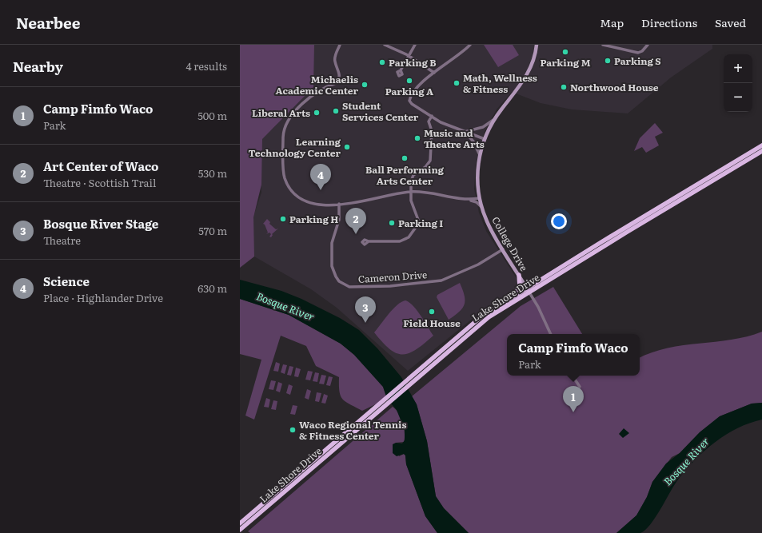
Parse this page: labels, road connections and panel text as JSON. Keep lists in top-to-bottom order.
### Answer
{
  "streets": {
    "main road": ["Lake Shore Drive"],
    "street": ["College Drive", "Cameron Drive"]
  },
  "crossings": [
    ["College Drive", "Cameron Drive"],
    ["College Drive", "Lake Shore Drive"]
  ],
  "water": ["Bosque River"],
  "places": [
    "Parking M",
    "Parking S",
    "Parking B",
    "Parking A",
    "Math, Wellness & Fitness",
    "Michaelis Academic Center",
    "Northwood House",
    "Student Services Center",
    "Liberal Arts",
    "Music and Theatre Arts",
    "Learning Technology Center",
    "Ball Performing Arts Center",
    "Parking H",
    "Parking I",
    "Field House",
    "Waco Regional Tennis & Fitness Center"
  ],
  "page": {
    "header": "Nearbee",
    "nav": ["Map", "Directions", "Saved"],
    "heading": ["Nearby", "4 results"],
    "map_buttons": ["+", "−"],
    "list": [
      {
        "mark": "1",
        "name": "Camp Fimfo Waco",
        "note": "Park",
        "value": "500 m"
      },
      {
        "mark": "2",
        "name": "Art Center of Waco",
        "note": "Theatre · Scottish Trail",
        "value": "530 m"
      },
      {
        "mark": "3",
        "name": "Bosque River Stage",
        "note": "Theatre",
        "value": "570 m"
      },
      {
        "mark": "4",
        "name": "Science",
        "note": "Place · Highlander Drive",
        "value": "630 m"
      }
    ],
    "pins": [
      "4",
      "2",
      "3",
      "1"
    ],
    "popup": ["Camp Fimfo Waco", "Park"]
  }
}
